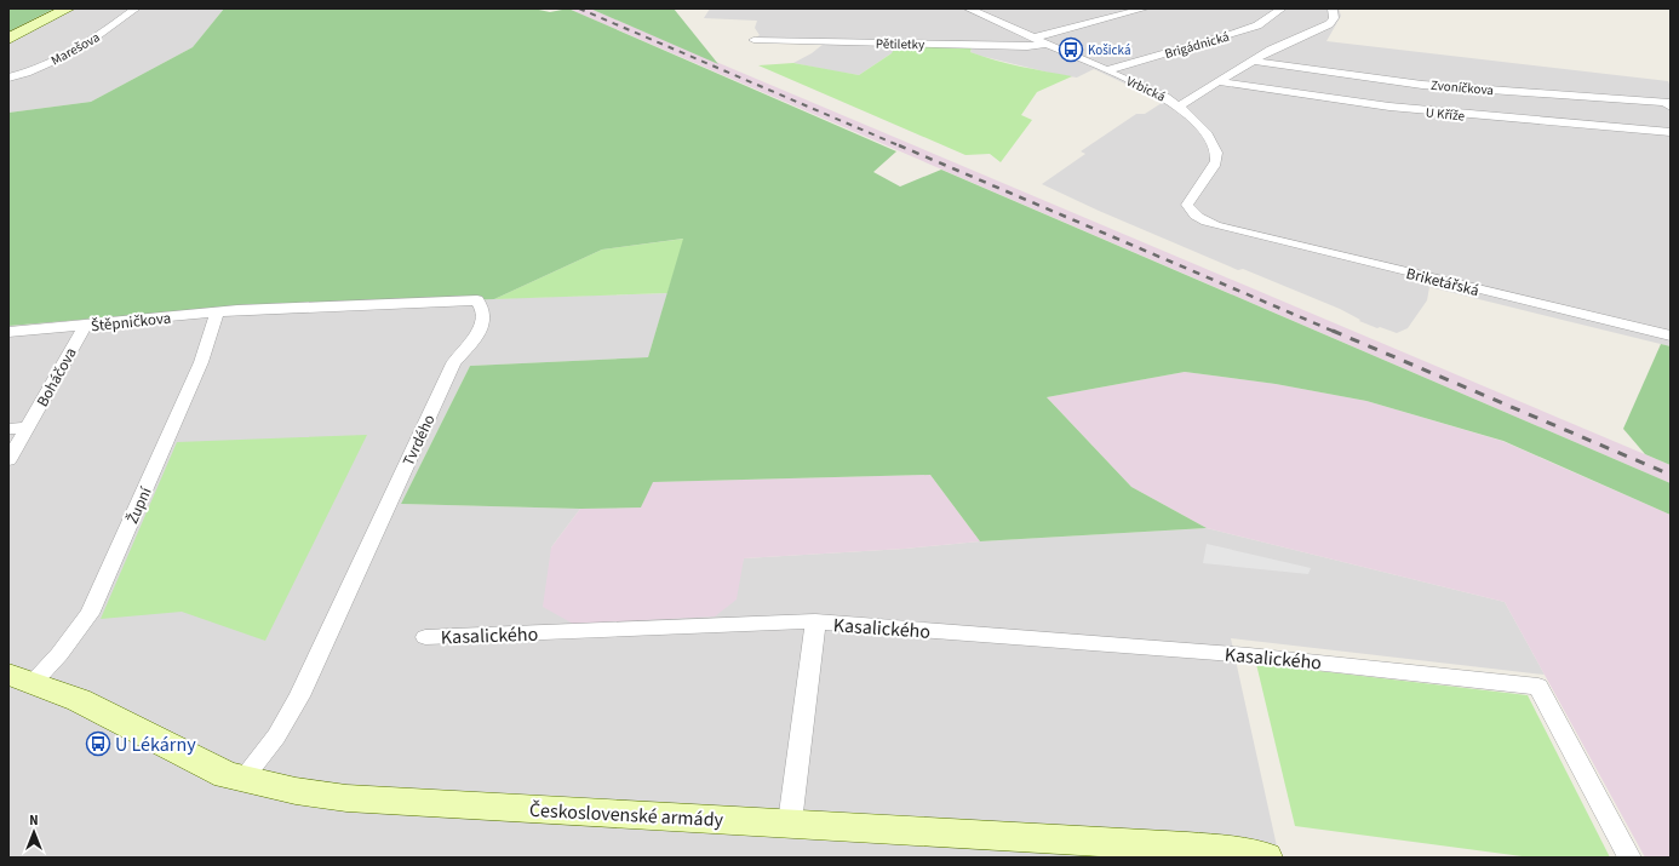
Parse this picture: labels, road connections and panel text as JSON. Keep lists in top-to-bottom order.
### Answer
{
  "streets": {
    "street": [
      "Pětiletky",
      "Brigádnická",
      "Marešova",
      "Zvoníčkova",
      "Vrbická",
      "U Kříže",
      "Briketářská",
      "Štěpničkova",
      "Boháčova",
      "Tvrdého",
      "Župní",
      "Kasalického",
      "Československé armády"
    ]
  },
  "crossings": [
    ["Pětiletky", "Vrbická"],
    ["Brigádnická", "Vrbická"],
    ["Vrbická", "Briketářská"],
    ["Štěpničkova", "Boháčova"],
    ["Štěpničkova", "Tvrdého"],
    ["Štěpničkova", "Župní"],
    ["Tvrdého", "Československé armády"],
    ["Župní", "Československé armády"],
    ["Kasalického", "Československé armády"]
  ],
  "places": {
    "bus stop": ["Košická", "U Lékárny"]
  },
  "north": "top"
}
